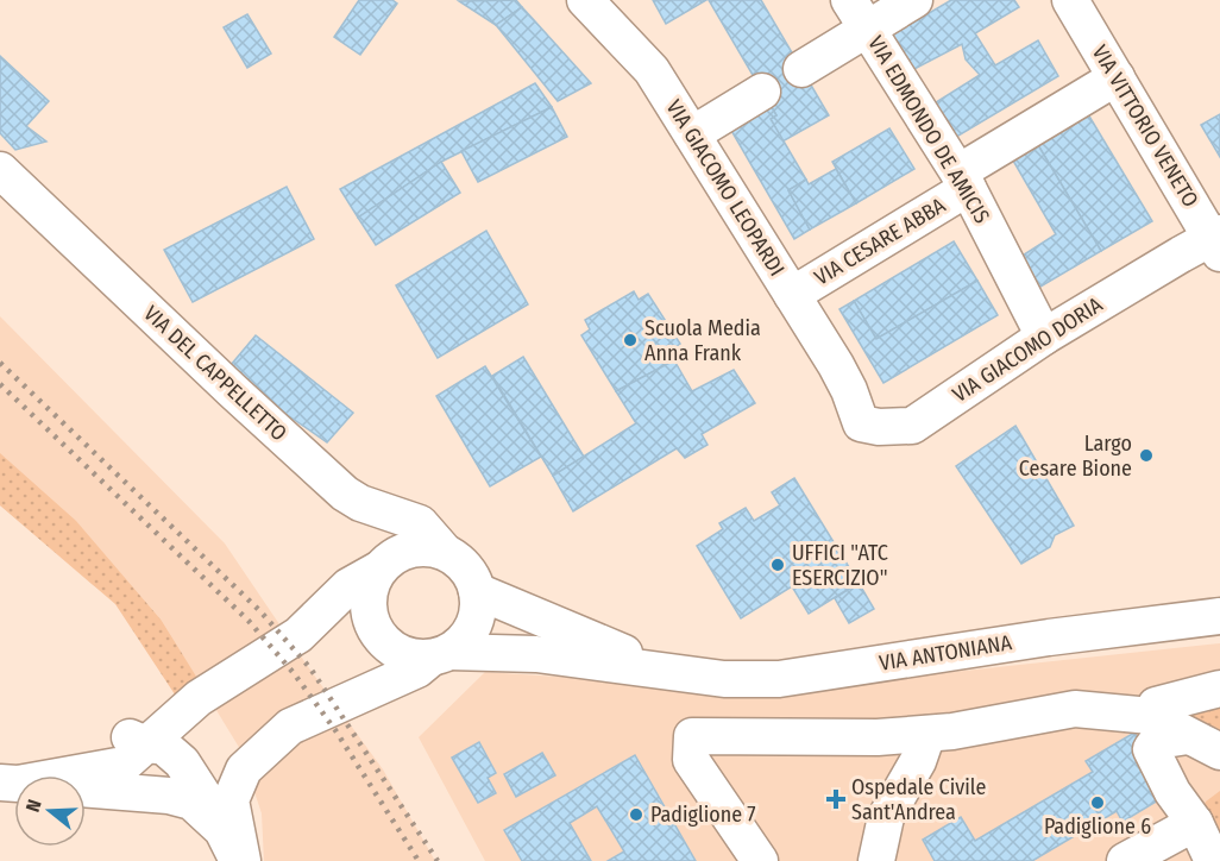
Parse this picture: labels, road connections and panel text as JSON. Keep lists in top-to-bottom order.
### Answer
{
  "streets": {
    "street": [
      "VIA VITTORIO VENETO",
      "VIA EDMONDO DE AMICIS",
      "VIA GIACOMO LEOPARDI",
      "VIA CESARE ABBA",
      "VIA GIACOMO DORIA",
      "VIA DEL CAPPELLETTO",
      "VIA ANTONIANA"
    ]
  },
  "crossings": [
    ["VIA VITTORIO VENETO", "VIA CESARE ABBA"],
    ["VIA VITTORIO VENETO", "VIA GIACOMO DORIA"],
    ["VIA EDMONDO DE AMICIS", "VIA CESARE ABBA"],
    ["VIA EDMONDO DE AMICIS", "VIA GIACOMO DORIA"],
    ["VIA GIACOMO LEOPARDI", "VIA CESARE ABBA"],
    ["VIA GIACOMO LEOPARDI", "VIA GIACOMO DORIA"],
    ["VIA DEL CAPPELLETTO", "VIA ANTONIANA"]
  ],
  "places": {
    "other": [
      "Scuola Media Anna Frank",
      "Largo Cesare Bione",
      "UFFICI \"ATC ESERCIZIO\"",
      "Padiglione 6",
      "Padiglione 7"
    ],
    "health": ["Ospedale Civile Sant'Andrea"]
  },
  "north": "left"
}
